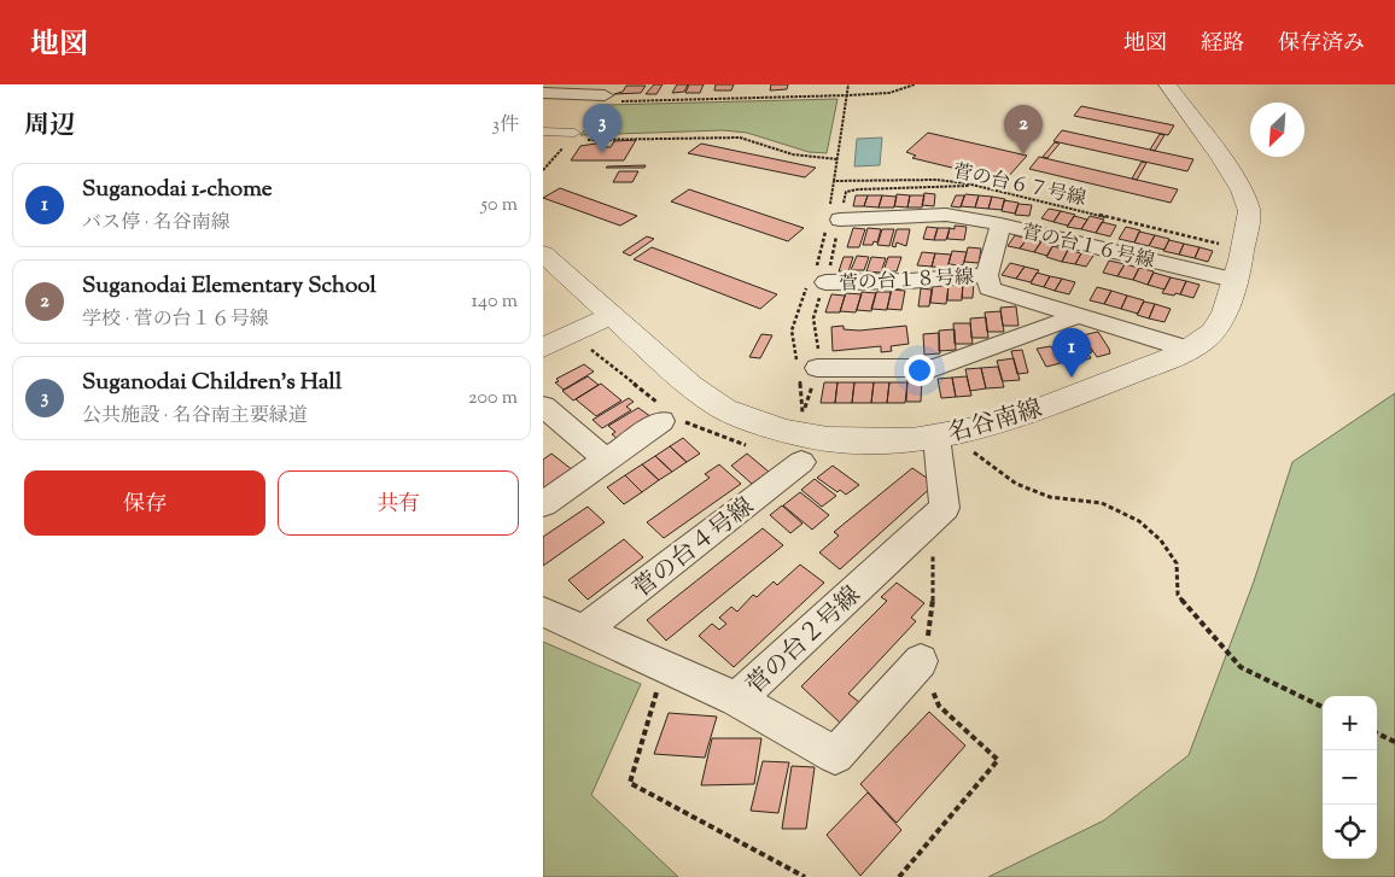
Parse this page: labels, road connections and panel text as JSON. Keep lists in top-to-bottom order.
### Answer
{
  "streets": {
    "street": [
      "菅の台１６号線",
      "菅の台１８号線",
      "名谷南線",
      "菅の台４号線",
      "菅の台２号線"
    ],
    "path": ["菅の台６７号線"]
  },
  "crossings": [
    ["菅の台１６号線", "菅の台１８号線"],
    ["菅の台１６号線", "名谷南線"],
    ["名谷南線", "菅の台２号線"],
    ["菅の台４号線", "菅の台２号線"]
  ],
  "north": "bottom left",
  "page": {
    "header": "地図",
    "nav": ["地図", "経路", "保存済み"],
    "heading": ["周辺", "3件"],
    "pins": ["3", "2", "1"],
    "list": [
      {
        "mark": "1",
        "name": "Suganodai 1-chome",
        "note": "バス停 · 名谷南線",
        "value": "50 m"
      },
      {
        "mark": "2",
        "name": "Suganodai Elementary School",
        "note": "学校 · 菅の台１６号線",
        "value": "140 m"
      },
      {
        "mark": "3",
        "name": "Suganodai Children's Hall",
        "note": "公共施設 · 名谷南主要緑道",
        "value": "200 m"
      }
    ],
    "buttons": ["保存", "共有"],
    "map_buttons": ["+", "−"]
  }
}
